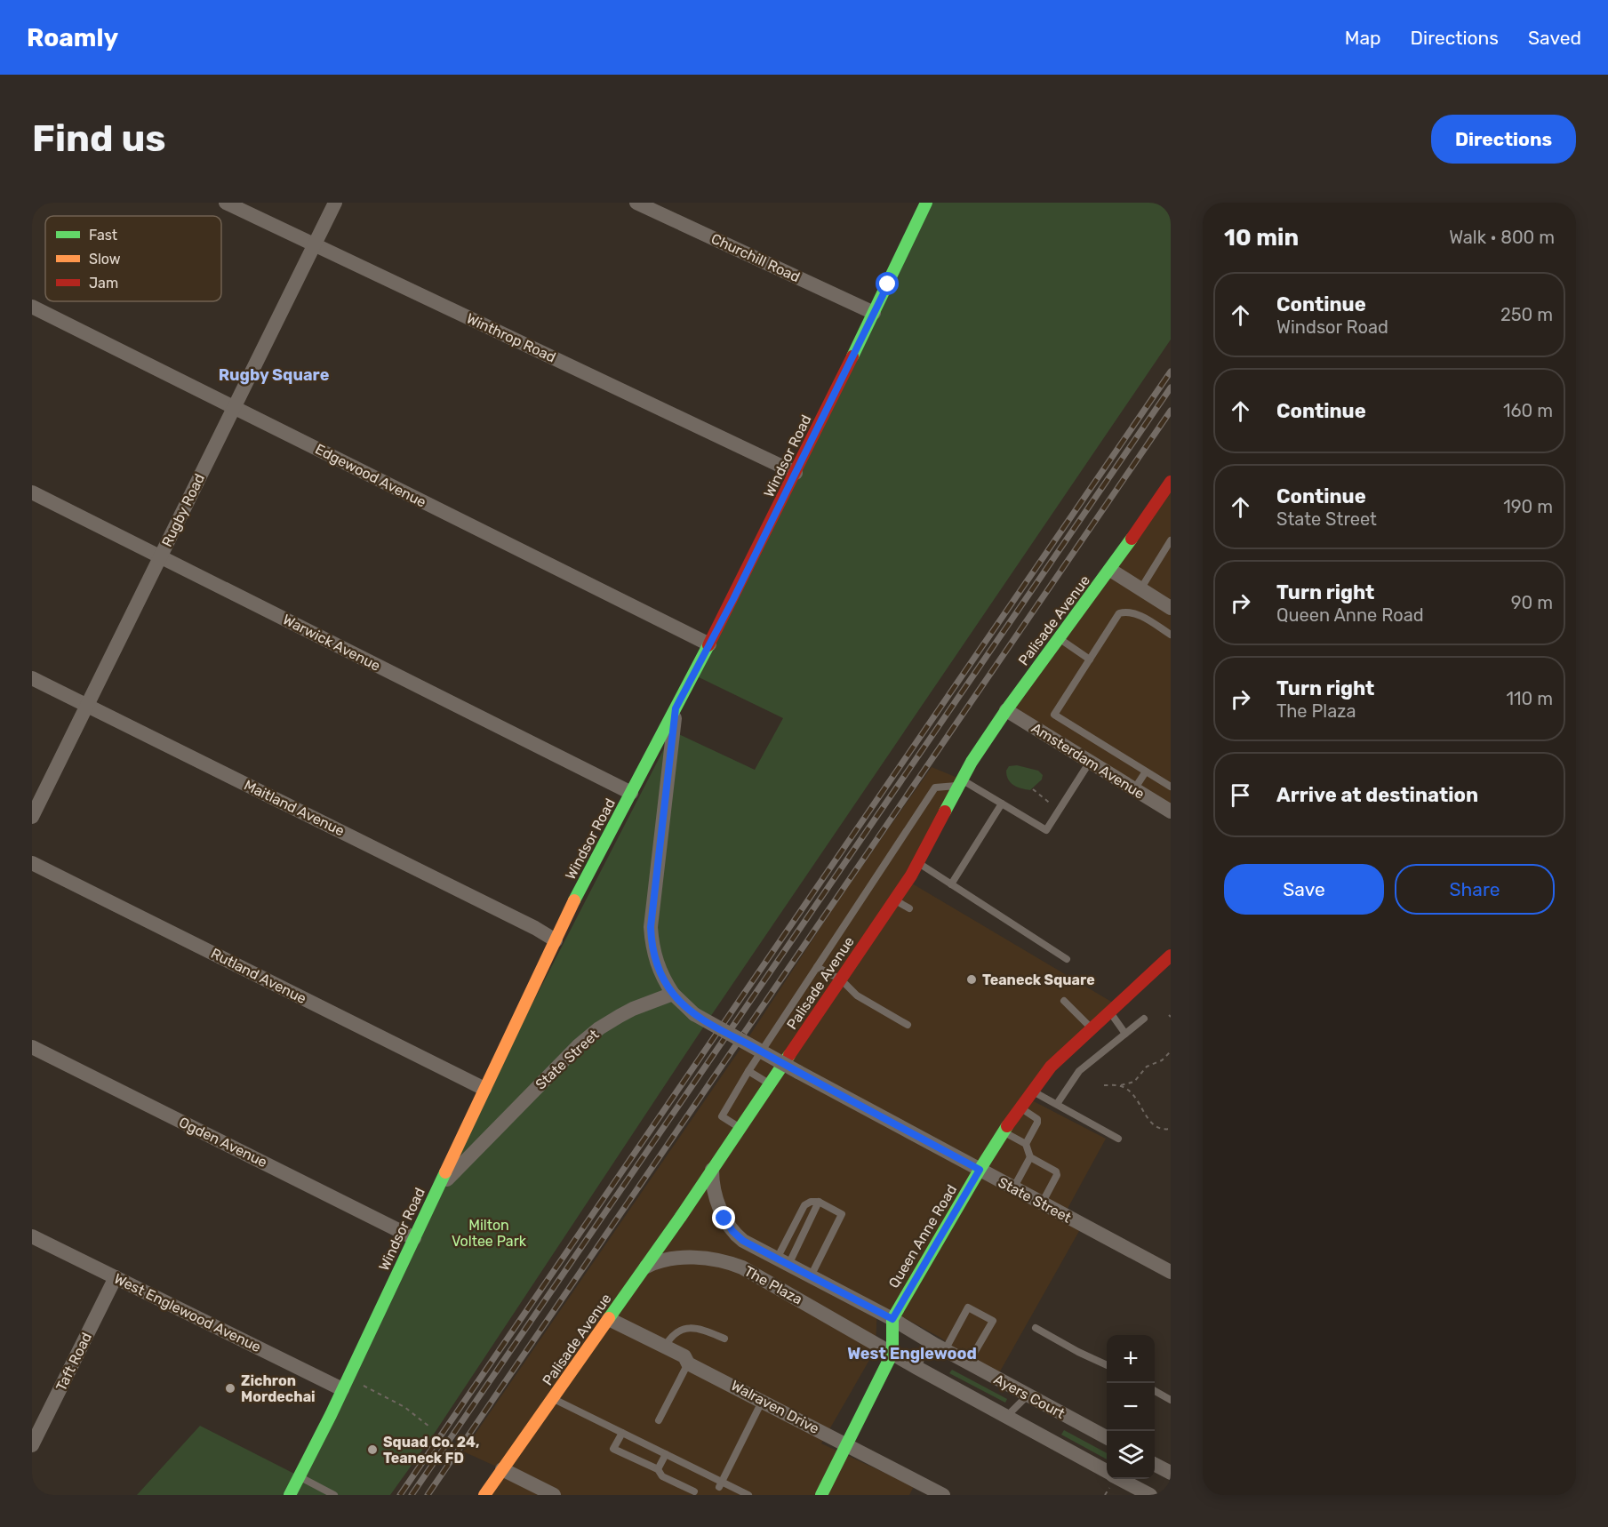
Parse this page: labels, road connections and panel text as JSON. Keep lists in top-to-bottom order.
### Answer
{
  "streets": {
    "street": [
      "Churchill Road",
      "Winthrop Road",
      "Windsor Road",
      "Edgewood Avenue",
      "Rugby Road",
      "Palisade Avenue",
      "Warwick Avenue",
      "Amsterdam Avenue",
      "Maitland Avenue",
      "Rutland Avenue",
      "State Street",
      "Ogden Avenue",
      "Queen Anne Road",
      "The Plaza",
      "West Englewood Avenue",
      "Taft Road",
      "Ayers Court",
      "Walraven Drive"
    ]
  },
  "crossings": [
    ["Churchill Road", "Windsor Road"],
    ["Winthrop Road", "Windsor Road"],
    ["Winthrop Road", "Rugby Road"],
    ["Windsor Road", "Edgewood Avenue"],
    ["Windsor Road", "Warwick Avenue"],
    ["Windsor Road", "Maitland Avenue"],
    ["Windsor Road", "Rutland Avenue"],
    ["Windsor Road", "State Street"],
    ["Windsor Road", "Ogden Avenue"],
    ["Windsor Road", "West Englewood Avenue"],
    ["Edgewood Avenue", "Rugby Road"],
    ["Rugby Road", "Warwick Avenue"],
    ["Rugby Road", "Maitland Avenue"],
    ["Palisade Avenue", "Amsterdam Avenue"],
    ["Palisade Avenue", "The Plaza"],
    ["Palisade Avenue", "Walraven Drive"],
    ["State Street", "Queen Anne Road"],
    ["Queen Anne Road", "The Plaza"],
    ["Queen Anne Road", "Ayers Court"],
    ["The Plaza", "Ayers Court"],
    ["West Englewood Avenue", "Taft Road"]
  ],
  "districts": ["Rugby Square", "West Englewood"],
  "parks": ["Milton Voltee Park"],
  "places": ["Teaneck Square", "Zichron Mordechai", "Squad Co. 24, Teaneck FD"],
  "legend": ["Fast", "Slow", "Jam"],
  "page": {
    "header": "Roamly",
    "nav": ["Map", "Directions", "Saved"],
    "buttons": [
      "Directions",
      ["Save", "Share"]
    ],
    "title": "Find us",
    "heading": ["10 min", "Walk · 800 m"],
    "list": [
      ["Continue", "Windsor Road", "250 m"],
      ["Continue", "160 m"],
      ["Continue", "State Street", "190 m"],
      ["Turn right", "Queen Anne Road", "90 m"],
      ["Turn right", "The Plaza", "110 m"],
      "Arrive at destination"
    ],
    "map_buttons": ["+", "−"]
  }
}
